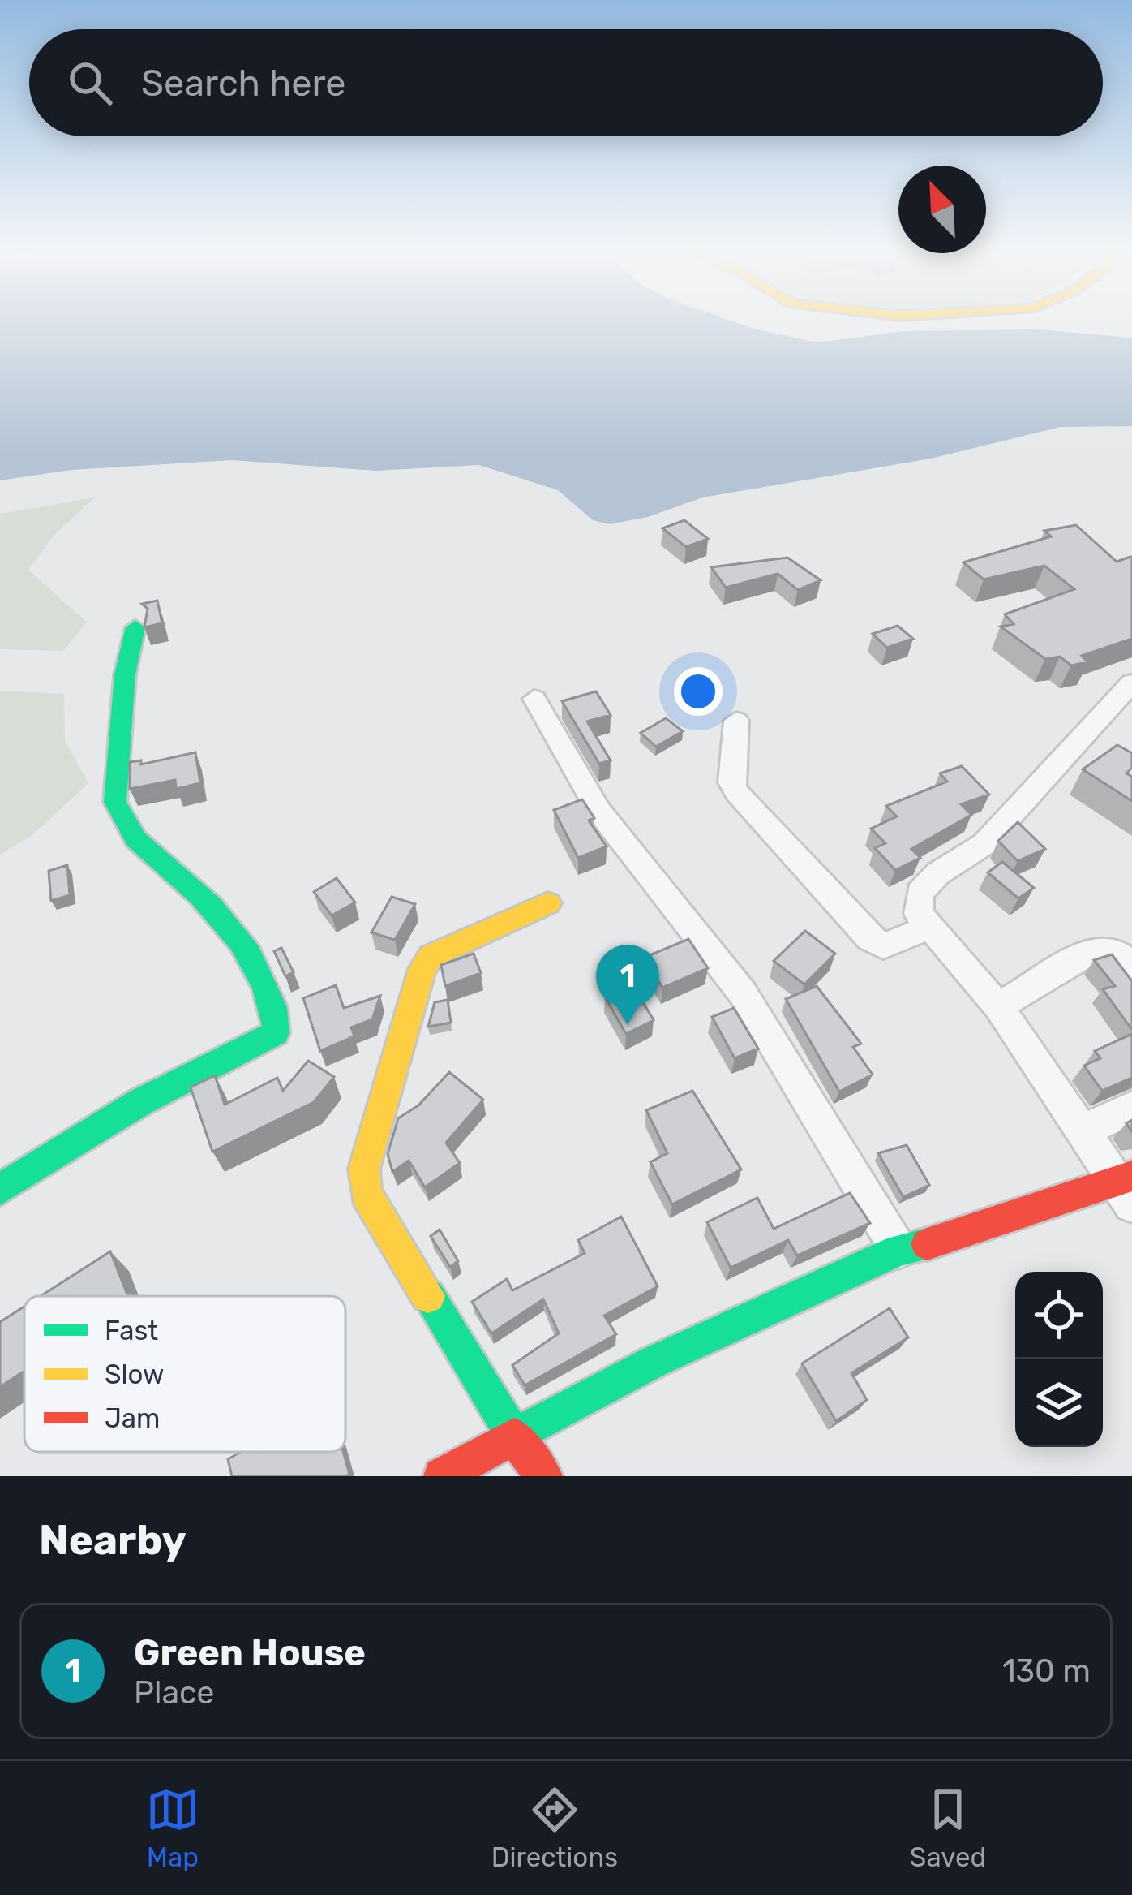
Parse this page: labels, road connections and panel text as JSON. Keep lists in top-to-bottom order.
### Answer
{
  "legend": ["Fast", "Slow", "Jam"],
  "north": "top left",
  "page": {
    "search": "Search here",
    "pins": "1",
    "heading": "Nearby",
    "list": [
      {
        "mark": "1",
        "name": "Green House",
        "note": "Place",
        "value": "130 m"
      }
    ],
    "nav": ["Map", "Directions", "Saved"]
  }
}
